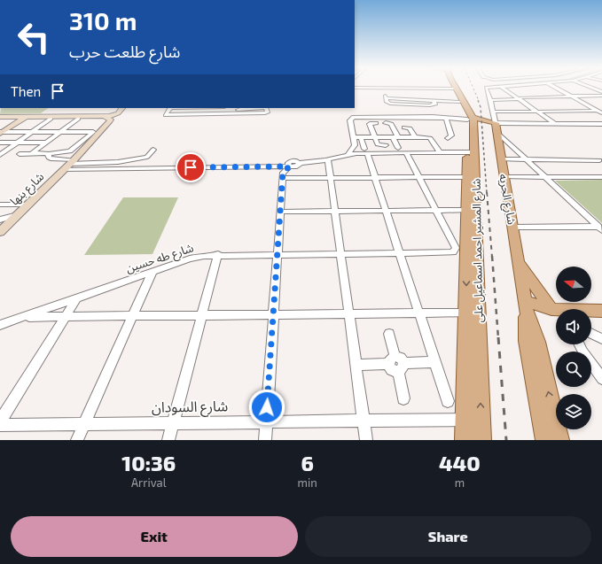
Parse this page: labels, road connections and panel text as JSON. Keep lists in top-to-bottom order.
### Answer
{
  "streets": {
    "main road": ["شارع بنها", "شارع الحريه", "شارع المشير احمد اسماعيل على"],
    "street": ["شارع طه حسين", "شارع السودان"]
  },
  "crossings": [
    ["شارع المشير احمد اسماعيل على", "شارع السودان"]
  ],
  "north": "left",
  "page": {
    "turn": ["310 m", "شارع طلعت حرب"],
    "then": "Then",
    "eta": [
      "10:36",
      "Arrival",
      "6",
      "min",
      "440",
      "m"
    ],
    "buttons": ["Exit", "Share"]
  }
}
